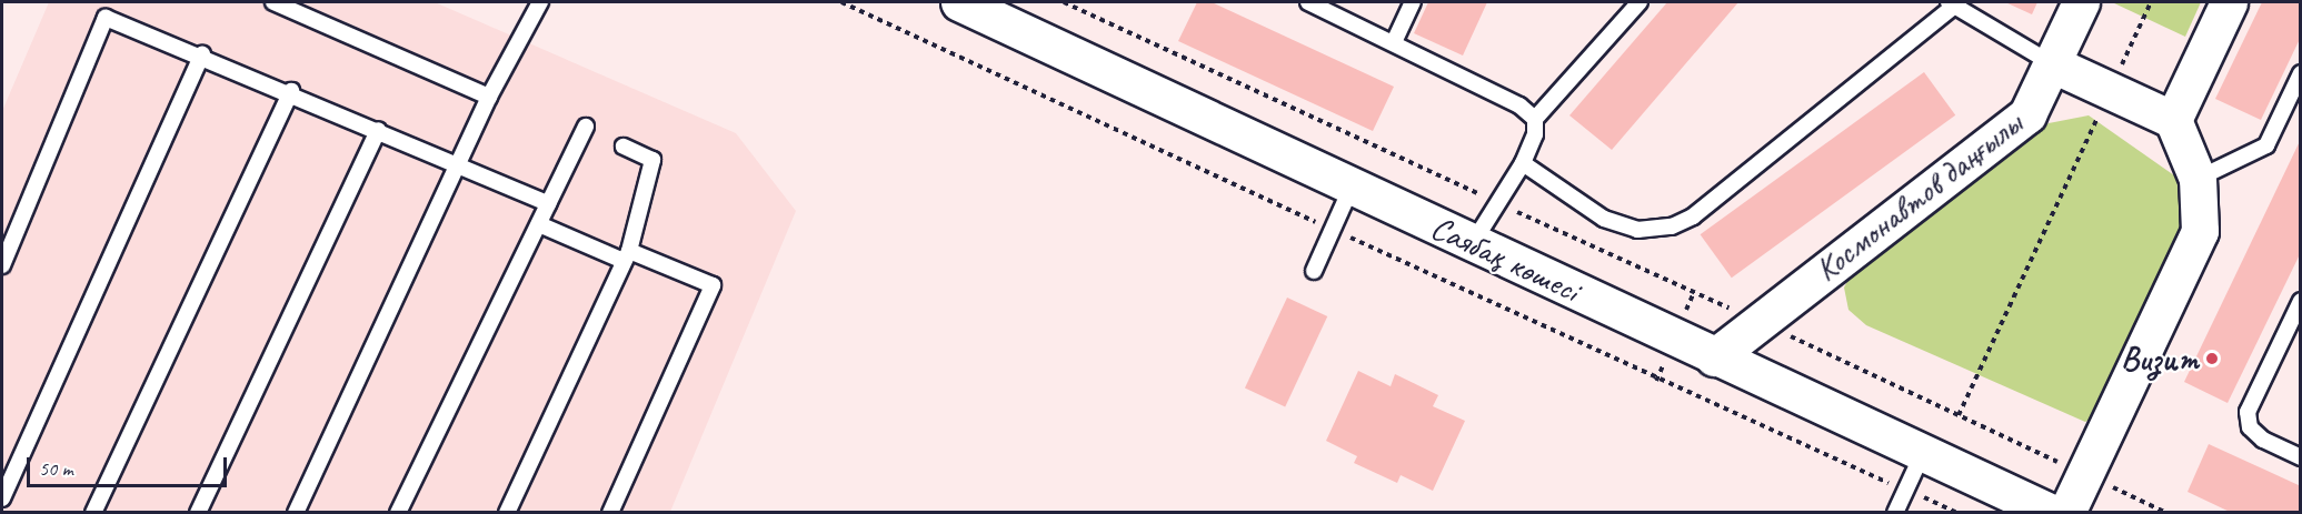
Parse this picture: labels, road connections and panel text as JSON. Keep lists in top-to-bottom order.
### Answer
{
  "streets": {
    "street": ["Космонавтов даңғылы", "Саябақ көшесі"]
  },
  "crossings": [
    ["Космонавтов даңғылы", "Саябақ көшесі"]
  ],
  "places": ["Визит"],
  "scale_bar": "50 m"
}
